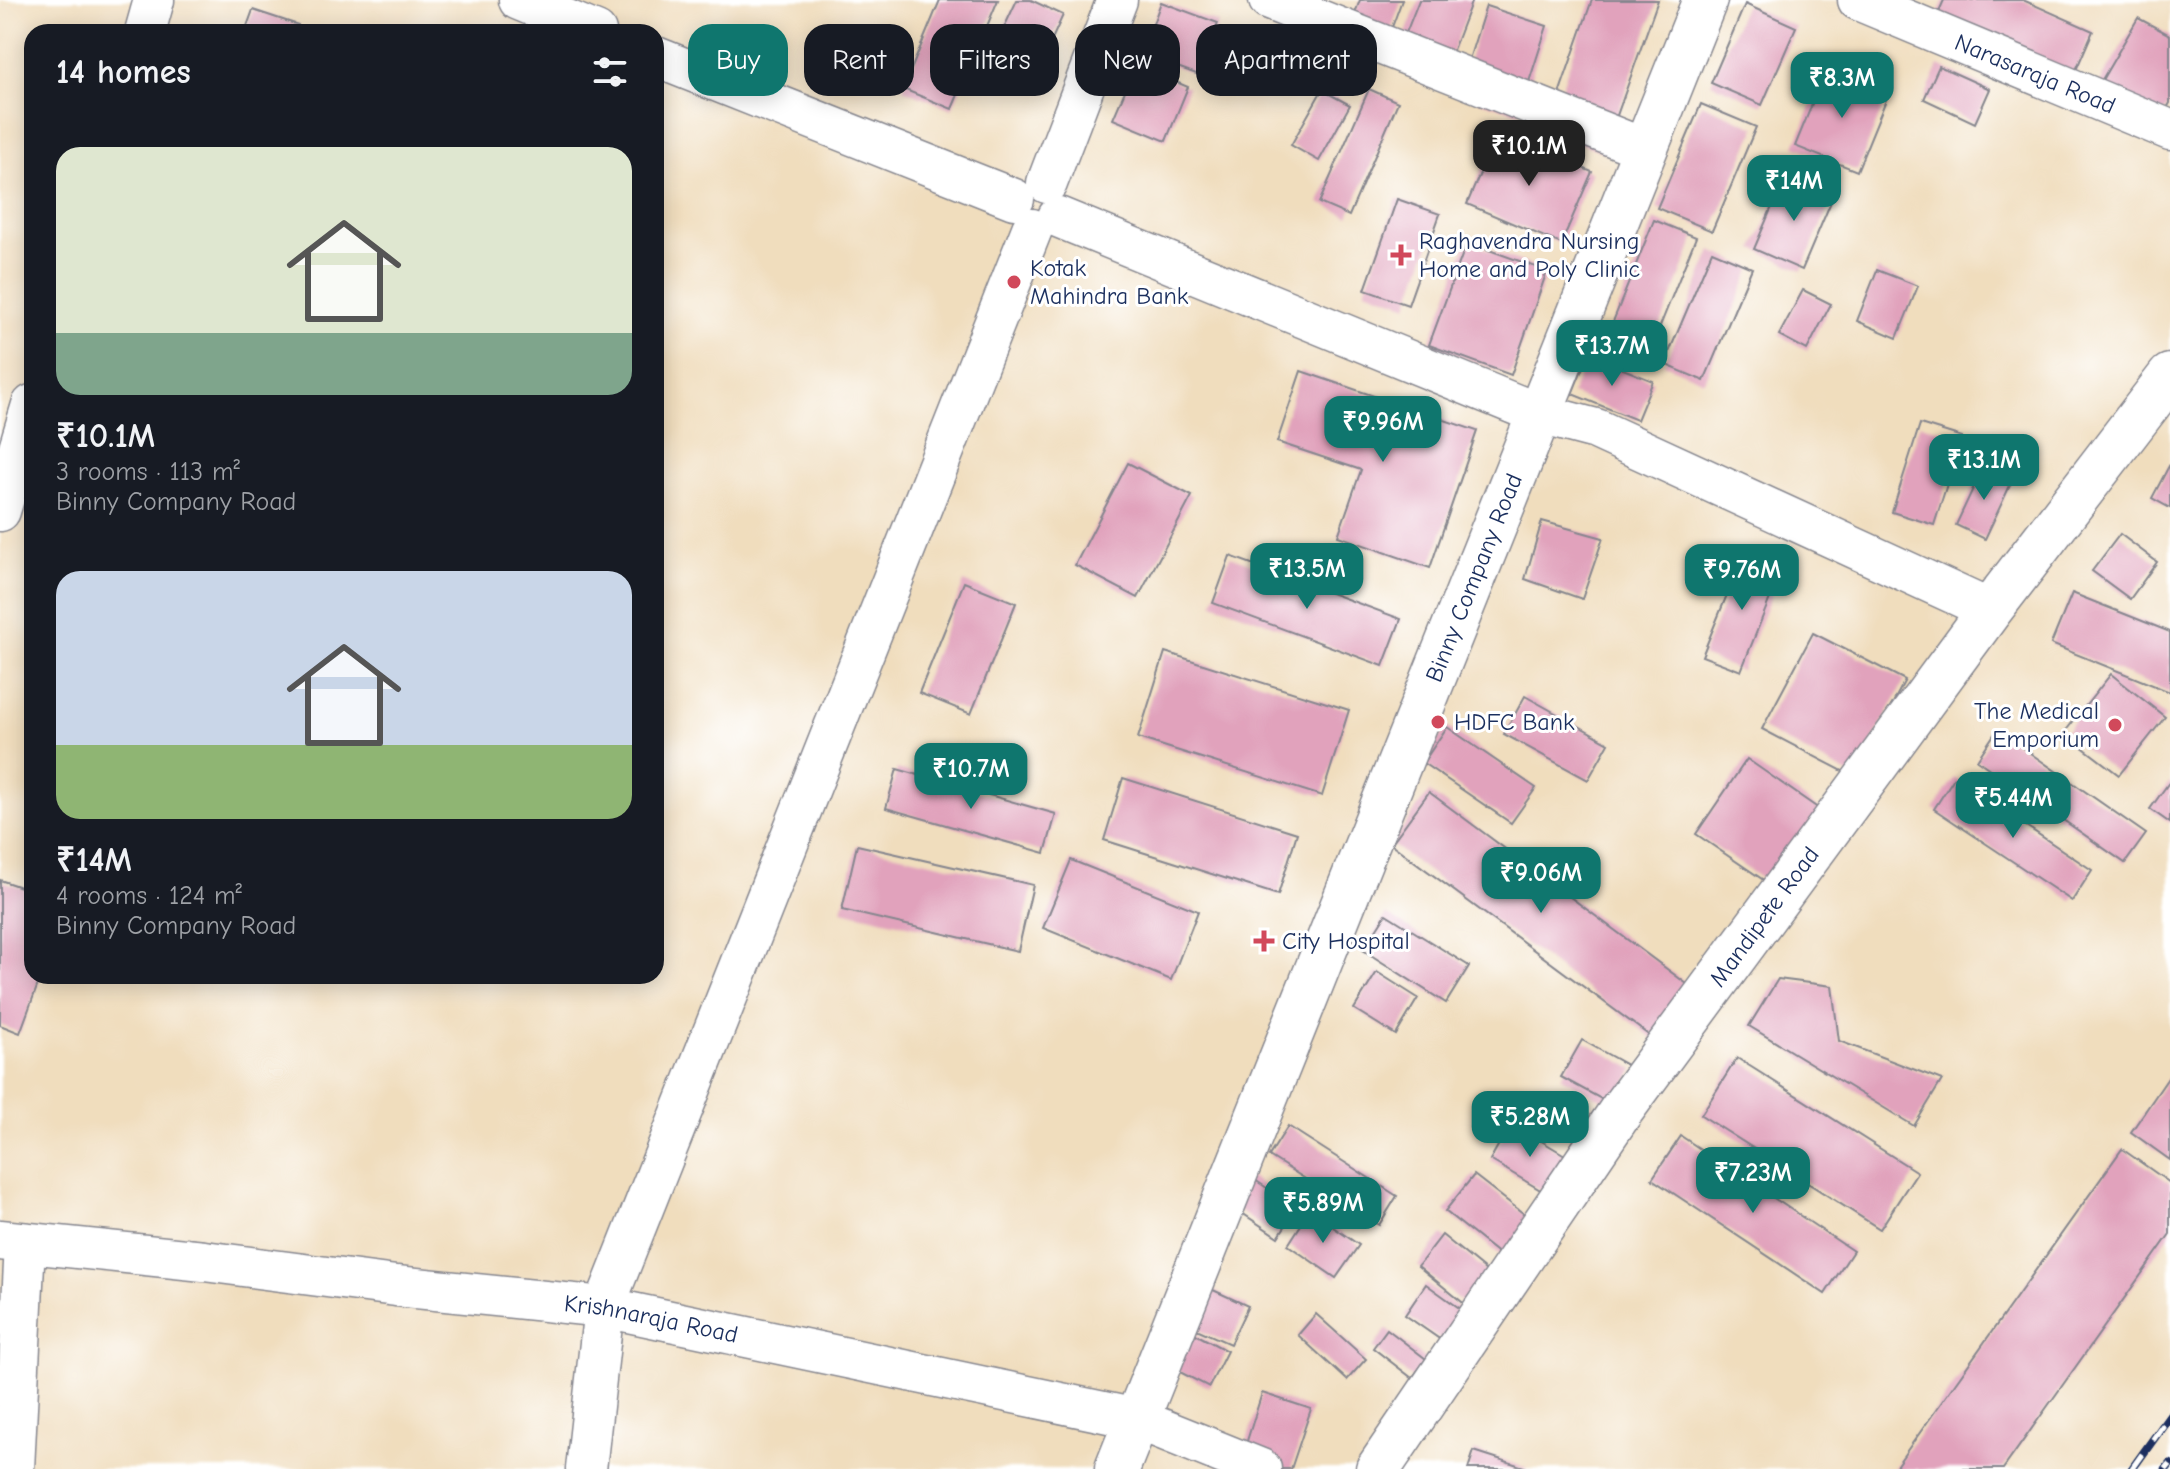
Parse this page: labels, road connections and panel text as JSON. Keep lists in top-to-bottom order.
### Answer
{
  "streets": {
    "main road": ["Binny Company Road", "Mandipete Road"],
    "street": ["Narasaraja Road", "Krishnaraja Road"]
  },
  "crossings": [
    ["Binny Company Road", "Krishnaraja Road"]
  ],
  "places": {
    "health": ["Raghavendra Nursing Home and Poly Clinic", "City Hospital"],
    "other": ["Kotak Mahindra Bank", "HDFC Bank", "The Medical Emporium"]
  },
  "page": {
    "chip": [
      "Buy",
      "Rent",
      "Filters",
      "New",
      "Apartment"
    ],
    "heading": "14 homes",
    "price": [
      "₹8.3M",
      "₹10.1M",
      "₹14M",
      "₹13.7M",
      "₹9.96M",
      "₹13.1M",
      "₹13.5M",
      "₹9.76M",
      "₹10.7M",
      "₹5.44M",
      "₹9.06M",
      "₹5.28M",
      "₹7.23M",
      "₹5.89M"
    ],
    "list": [
      {
        "name": "₹10.1M",
        "note": "3 rooms · 113 m² · Binny Company Road"
      },
      {
        "name": "₹14M",
        "note": "4 rooms · 124 m² · Binny Company Road"
      }
    ]
  }
}
